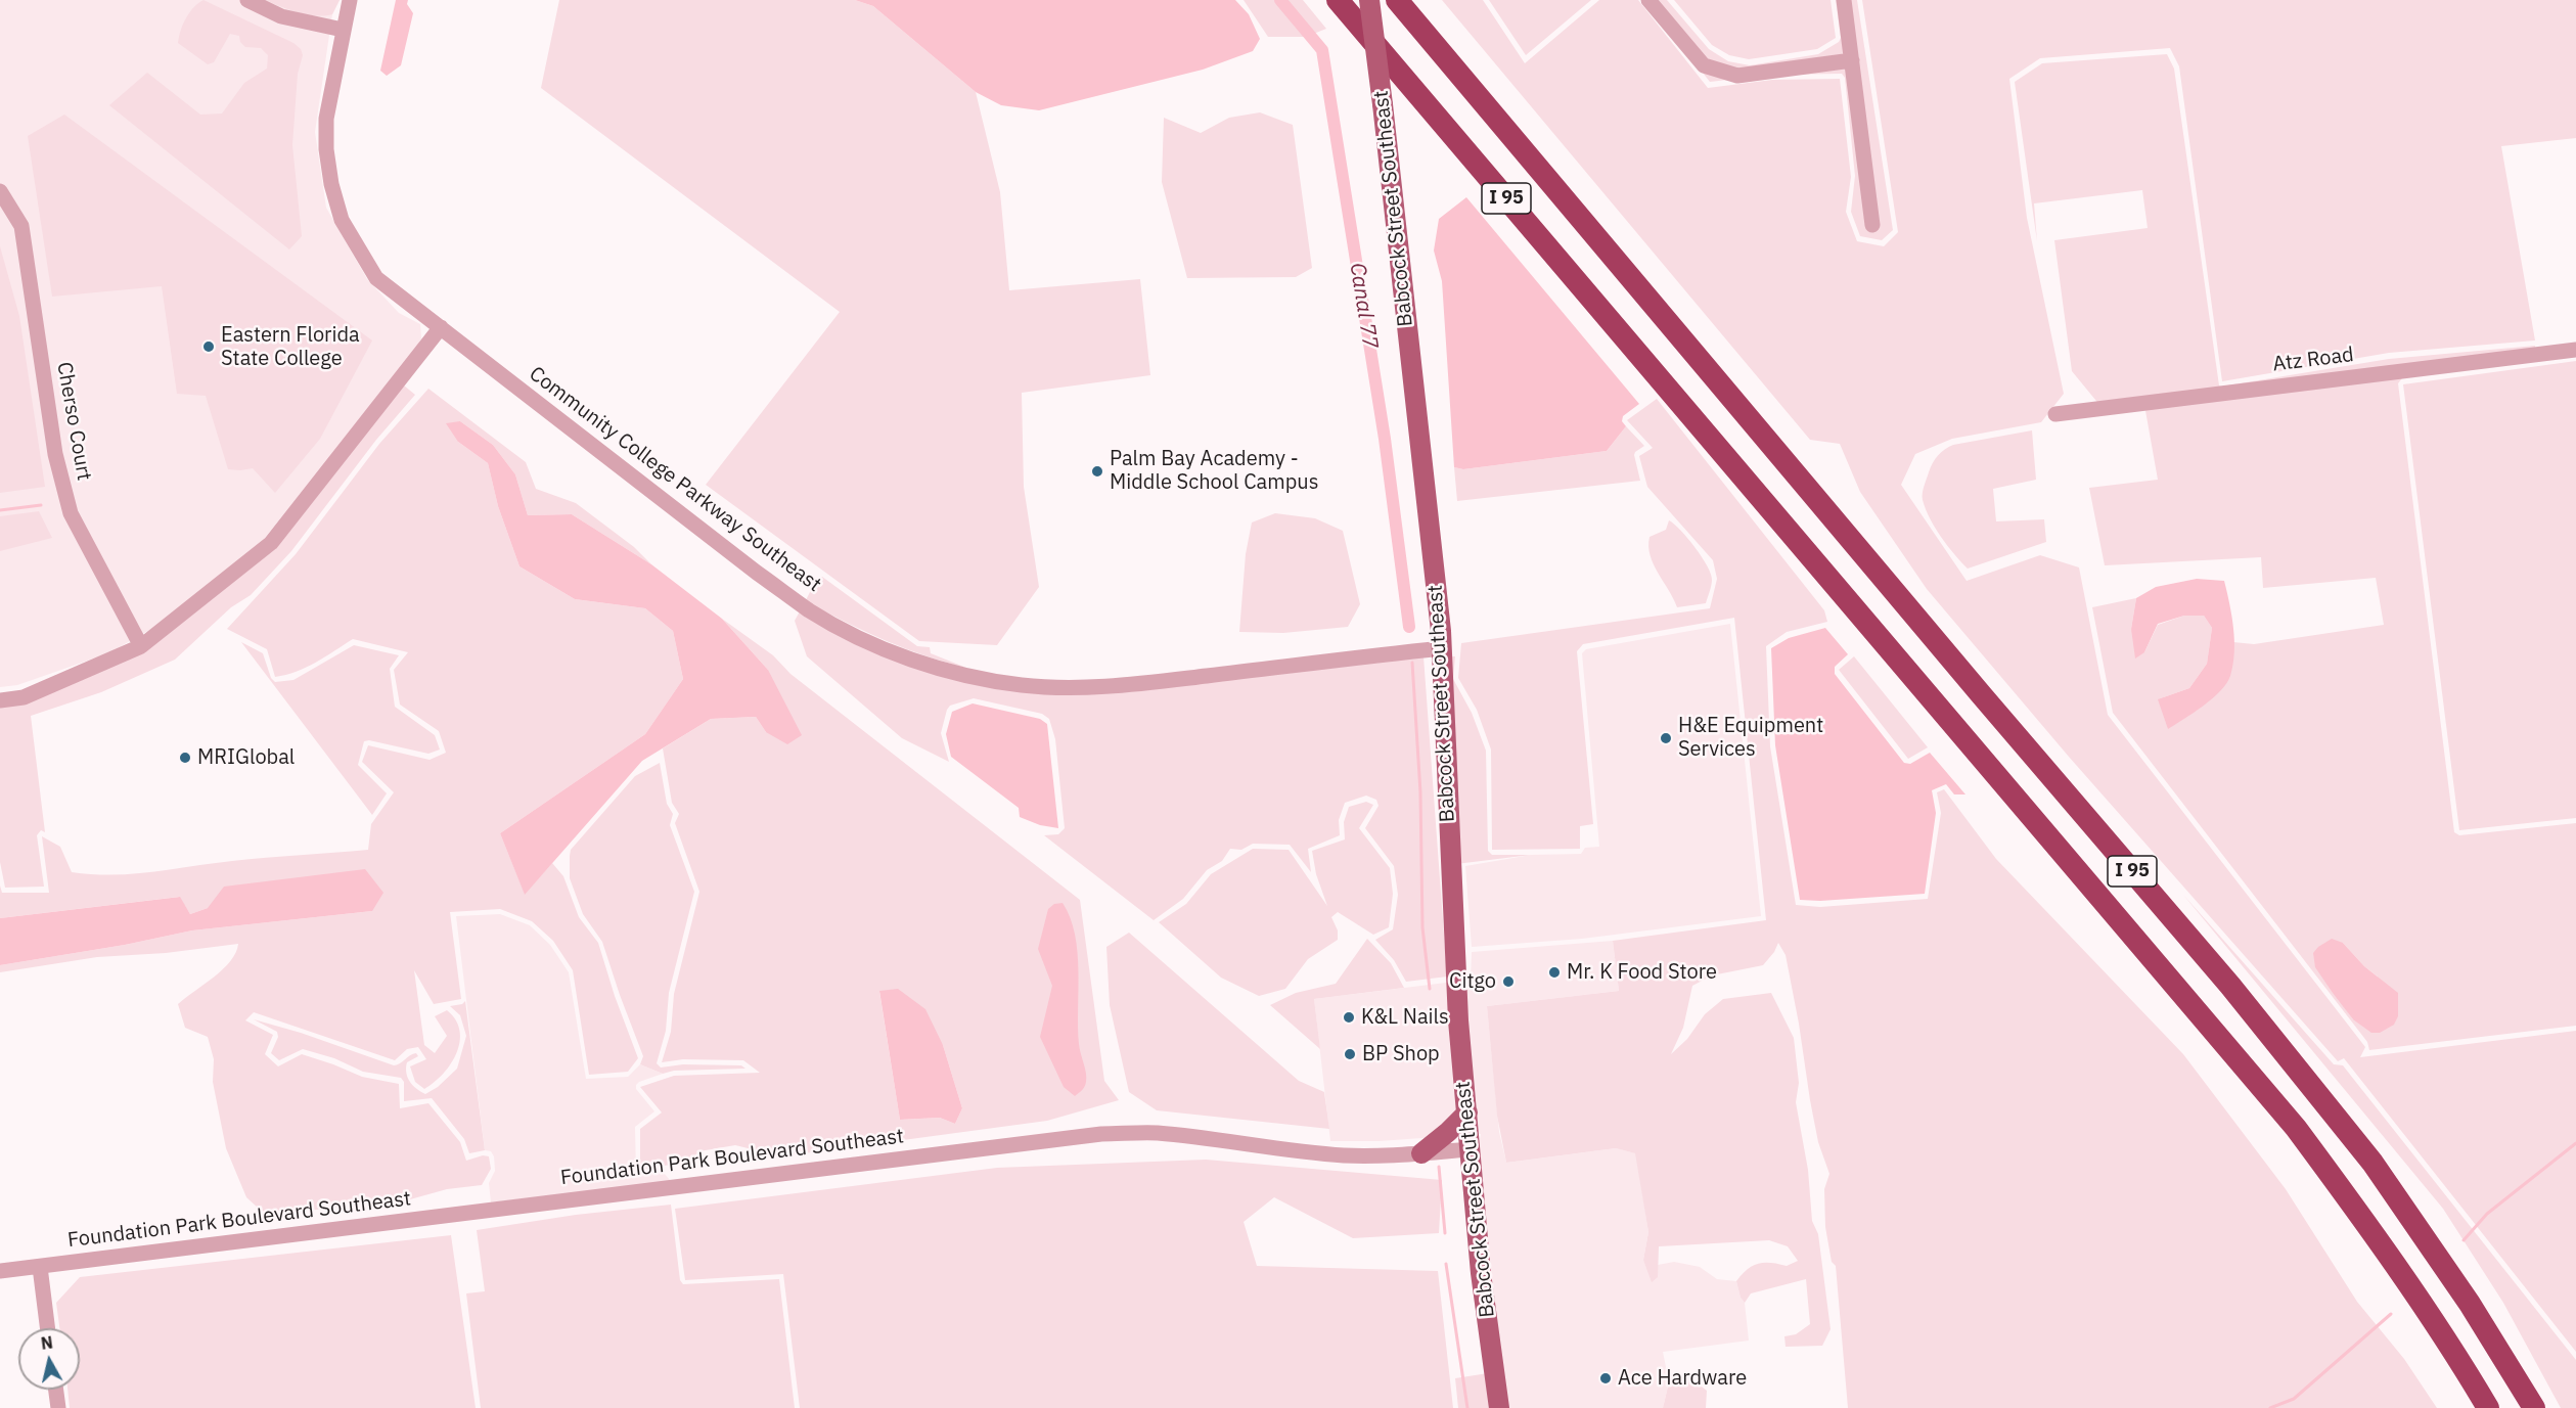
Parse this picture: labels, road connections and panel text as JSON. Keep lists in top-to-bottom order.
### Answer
{
  "streets": {
    "highway": ["I 95"],
    "main road": ["Babcock Street Southeast"],
    "street": [
      "Atz Road",
      "Cherso Court",
      "Community College Parkway Southeast",
      "Foundation Park Boulevard Southeast"
    ]
  },
  "crossings": [
    ["Babcock Street Southeast", "Community College Parkway Southeast"],
    ["Babcock Street Southeast", "Foundation Park Boulevard Southeast"]
  ],
  "water": ["Canal 77"],
  "places": [
    "Eastern Florida State College",
    "Palm Bay Academy - Middle School Campus",
    "H&E Equipment Services",
    "MRIGlobal",
    "Mr. K Food Store",
    "Citgo",
    "K&L Nails",
    "BP Shop",
    "Ace Hardware"
  ],
  "north": "top"
}
